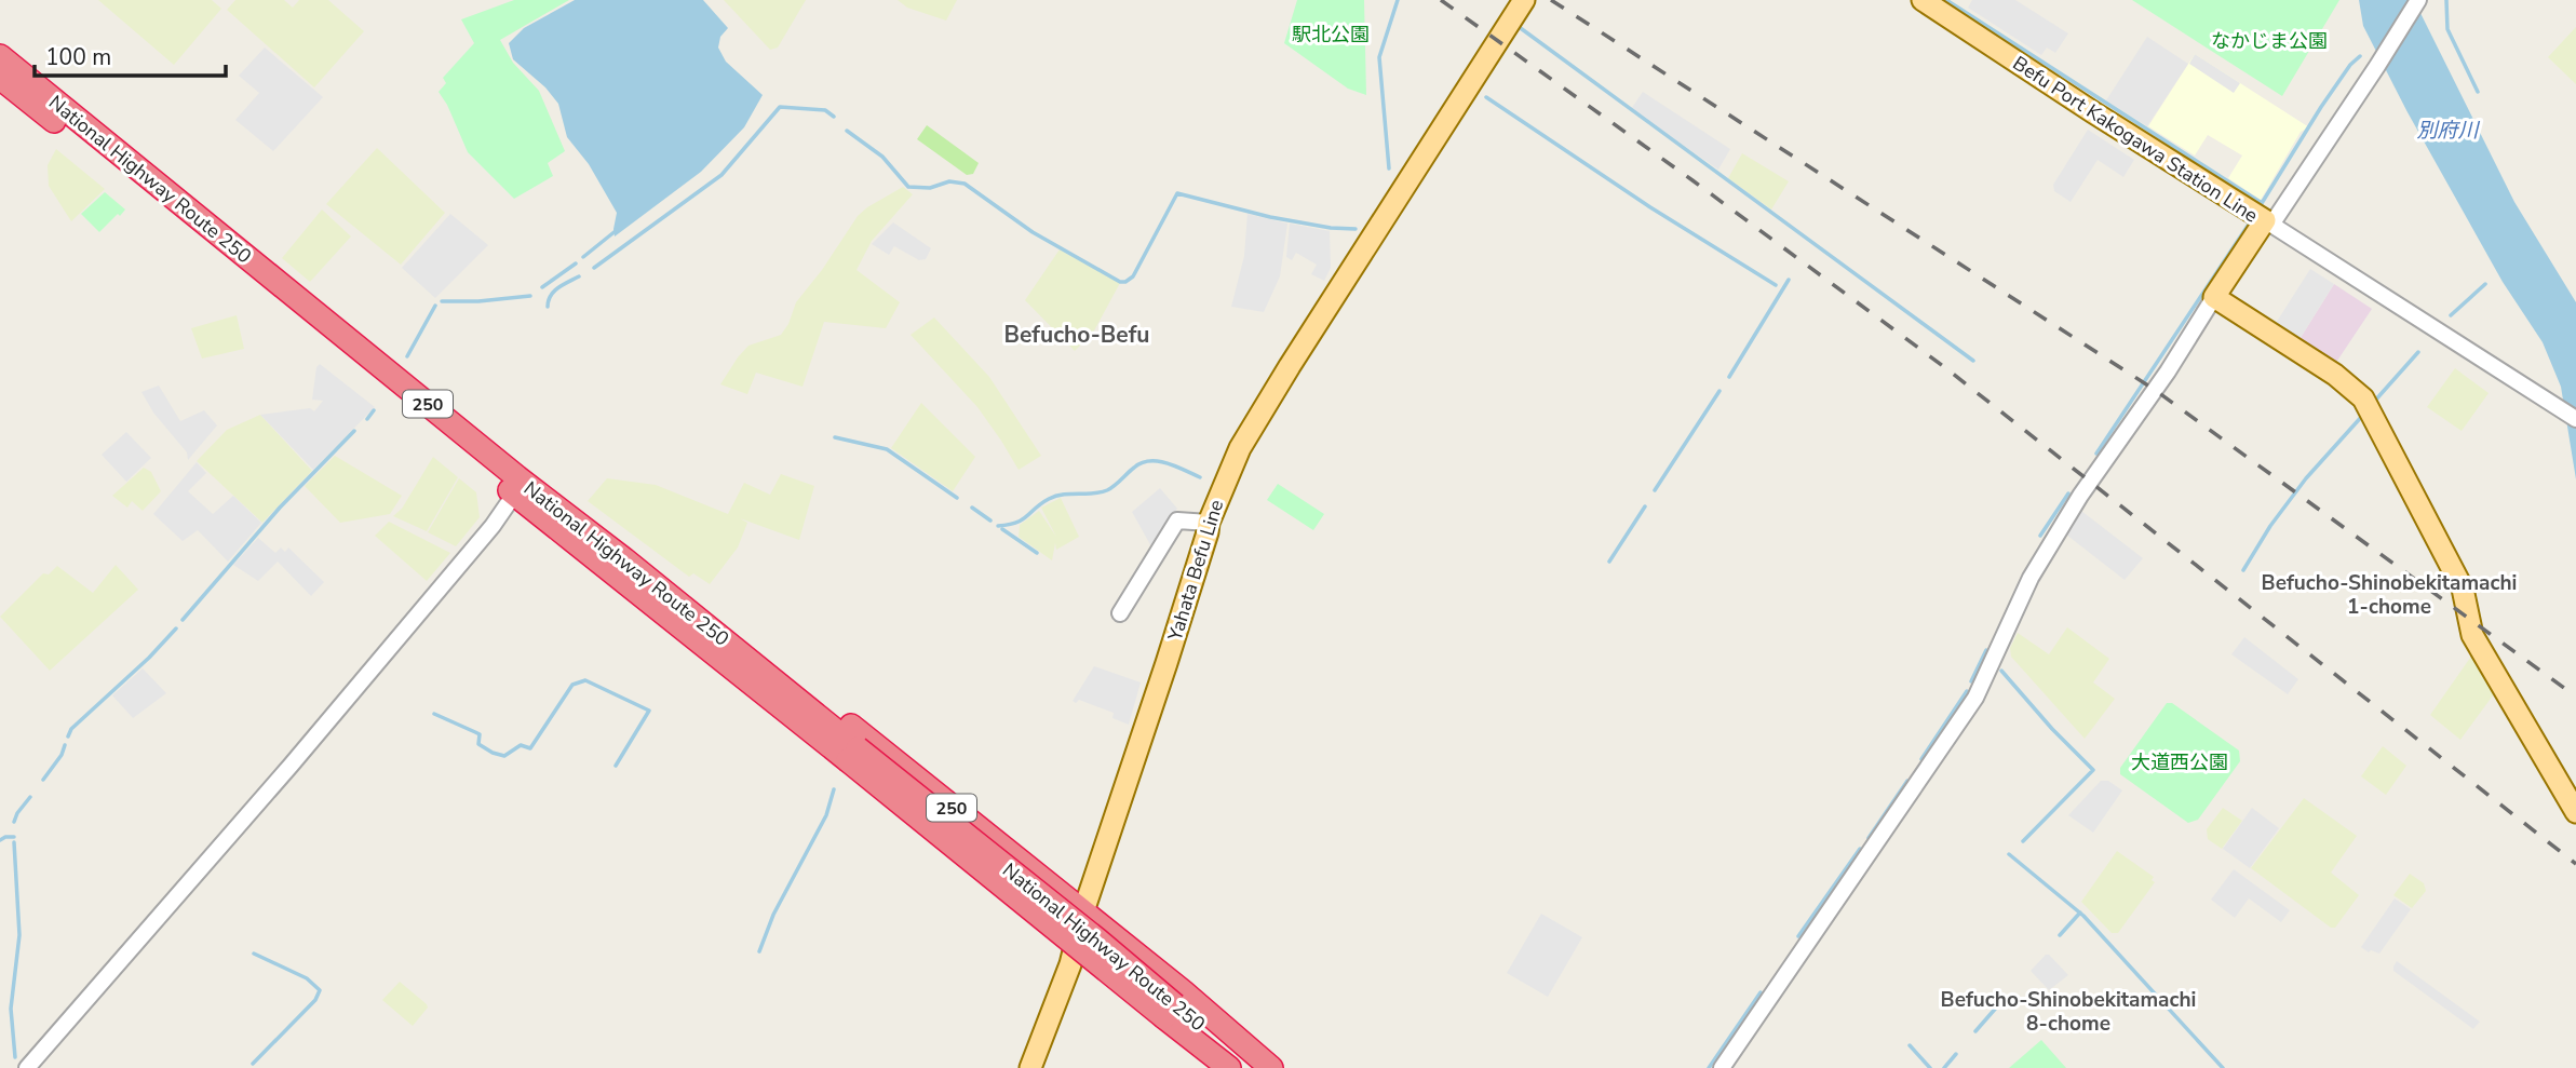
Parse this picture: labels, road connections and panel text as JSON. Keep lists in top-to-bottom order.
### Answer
{
  "streets": {
    "highway": ["National Highway Route 250", "250"],
    "main road": ["Befu Port Kakogawa Station Line", "Yahata Befu Line"]
  },
  "crossings": [
    ["National Highway Route 250", "250"],
    ["250", "Yahata Befu Line"]
  ],
  "districts": ["Befucho-Befu", "Befucho-Shinobekitamachi 1-chome", "Befucho-Shinobekitamachi 8-chome"],
  "water": ["別府川"],
  "parks": ["駅北公園", "なかじま公園", "大道西公園"],
  "scale_bar": "100 m"
}
